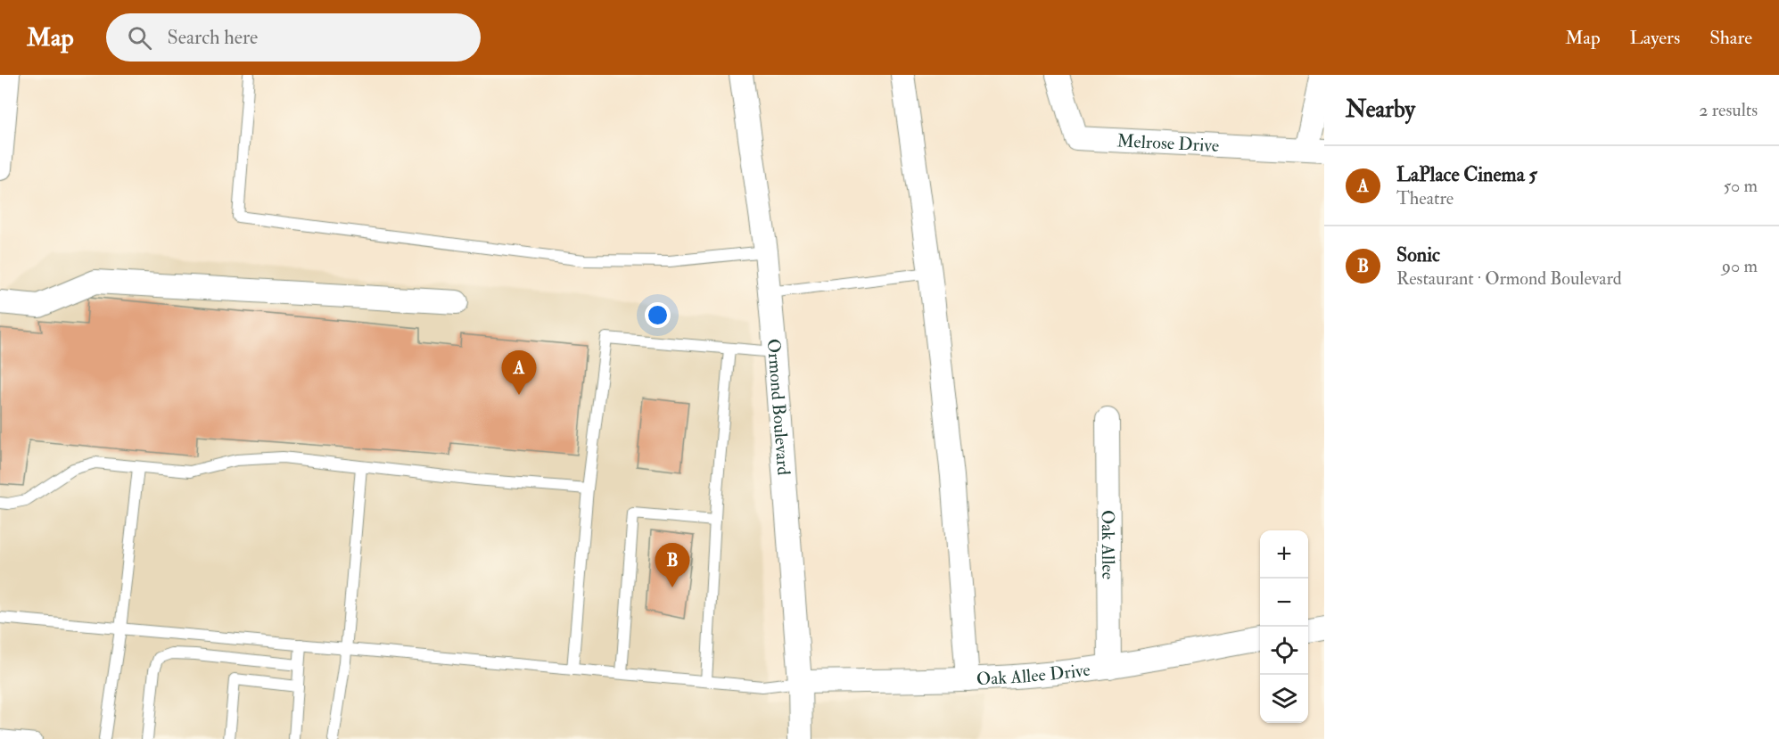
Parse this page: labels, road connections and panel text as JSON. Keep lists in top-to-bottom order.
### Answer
{
  "streets": {
    "street": [
      "Melrose Drive",
      "Ormond Boulevard",
      "Oak Allee",
      "Oak Allee Drive"
    ]
  },
  "crossings": [
    ["Ormond Boulevard", "Oak Allee Drive"],
    ["Oak Allee", "Oak Allee Drive"]
  ],
  "page": {
    "header": "Map",
    "search": "Search here",
    "nav": ["Map", "Layers", "Share"],
    "heading": ["Nearby", "2 results"],
    "list": [
      {
        "mark": "A",
        "name": "LaPlace Cinema 5",
        "note": "Theatre",
        "value": "50 m"
      },
      {
        "mark": "B",
        "name": "Sonic",
        "note": "Restaurant · Ormond Boulevard",
        "value": "90 m"
      }
    ],
    "pins": ["A", "B"],
    "map_buttons": ["+", "−"]
  }
}
